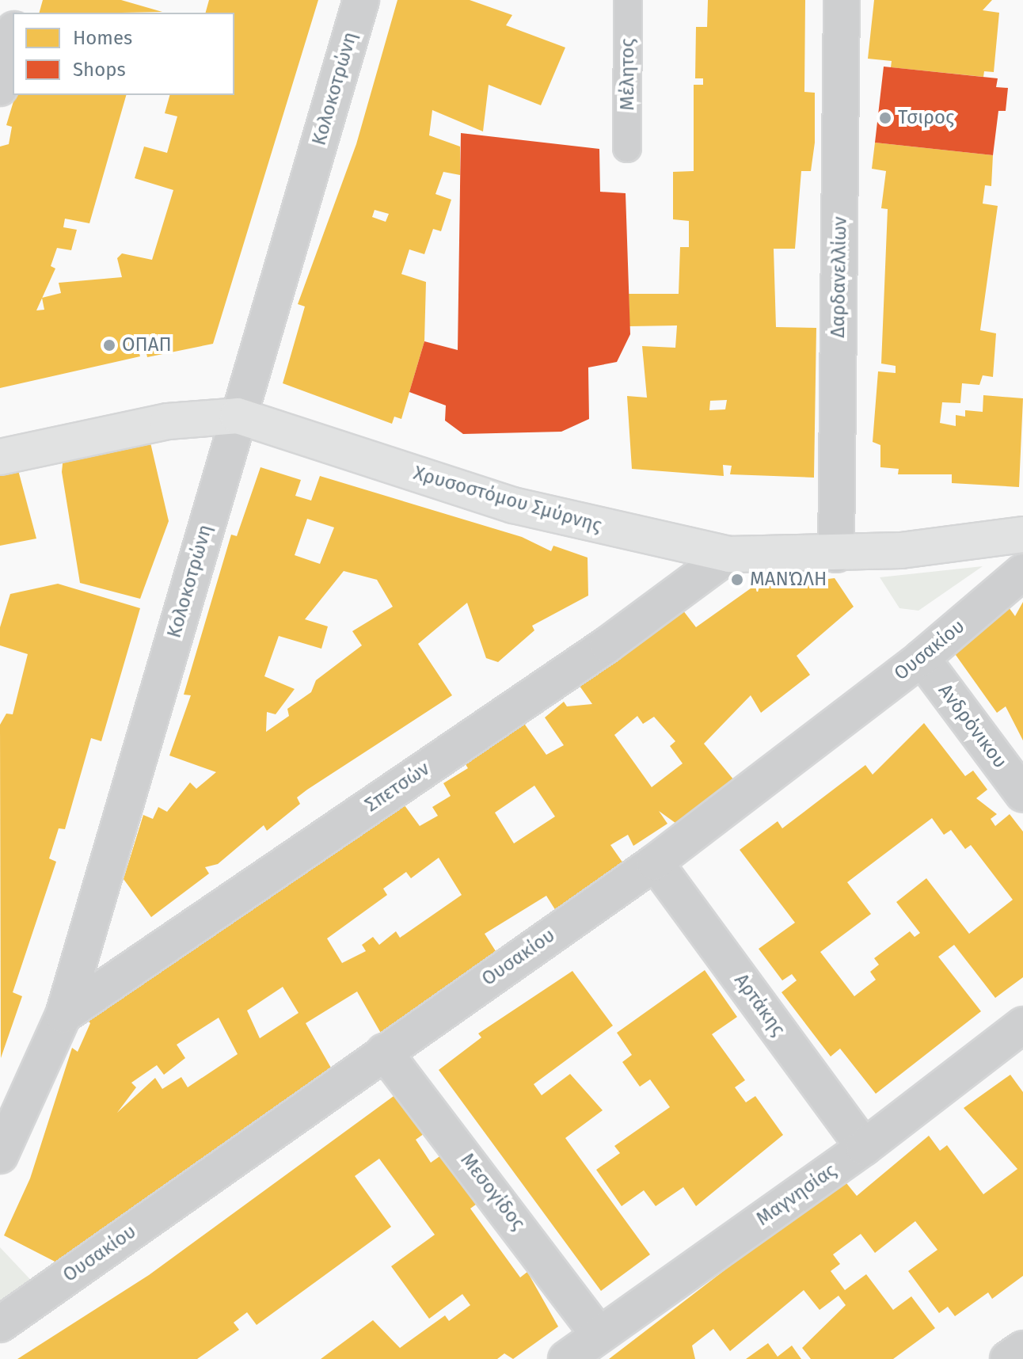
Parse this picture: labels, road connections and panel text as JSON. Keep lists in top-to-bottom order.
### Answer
{
  "streets": {
    "street": [
      "Κολοκοτρώνη",
      "Δαρδανελλίων",
      "Χρυσοστόμου Σμύρνης",
      "Ουσακίου",
      "Ανδρόνικου",
      "Σπετσών",
      "Αρτάκης",
      "Μεσογίδος",
      "Μαγνησίας"
    ],
    "lane": ["Μέλητος"]
  },
  "crossings": [
    ["Κολοκοτρώνη", "Χρυσοστόμου Σμύρνης"],
    ["Κολοκοτρώνη", "Σπετσών"],
    ["Δαρδανελλίων", "Χρυσοστόμου Σμύρνης"],
    ["Χρυσοστόμου Σμύρνης", "Σπετσών"],
    ["Ουσακίου", "Ανδρόνικου"],
    ["Ουσακίου", "Αρτάκης"],
    ["Ουσακίου", "Μεσογίδος"],
    ["Αρτάκης", "Μαγνησίας"],
    ["Μεσογίδος", "Μαγνησίας"]
  ],
  "places": ["Τσιρος", "ΟΠΑΠ", "ΜΑΝΏΛΗ"],
  "legend": ["Homes", "Shops"]
}
